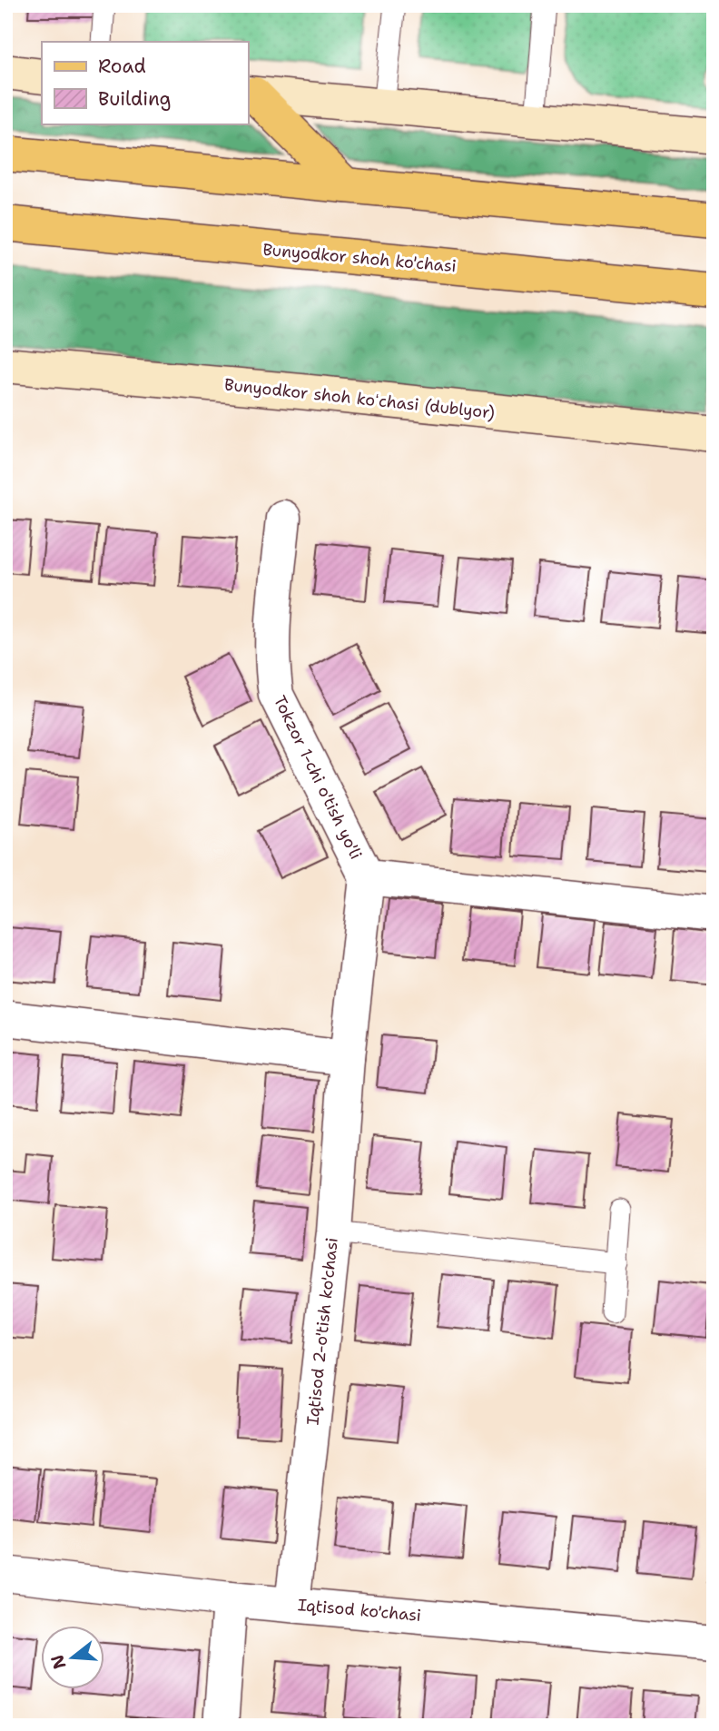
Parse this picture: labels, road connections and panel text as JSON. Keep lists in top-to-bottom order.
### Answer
{
  "streets": {
    "main road": ["Bunyodkor shoh ko'chasi"],
    "street": [
      "Bunyodkor shoh koʻchasi (dublyor)",
      "Tokzor 1-chi o'tish yo'li",
      "Iqtisod 2-o'tish ko'chasi",
      "Iqtisod ko'chasi"
    ]
  },
  "crossings": [
    ["Tokzor 1-chi o'tish yo'li", "Iqtisod 2-o'tish ko'chasi"],
    ["Iqtisod 2-o'tish ko'chasi", "Iqtisod ko'chasi"]
  ],
  "legend": ["Road", "Building"],
  "north": "left"
}
